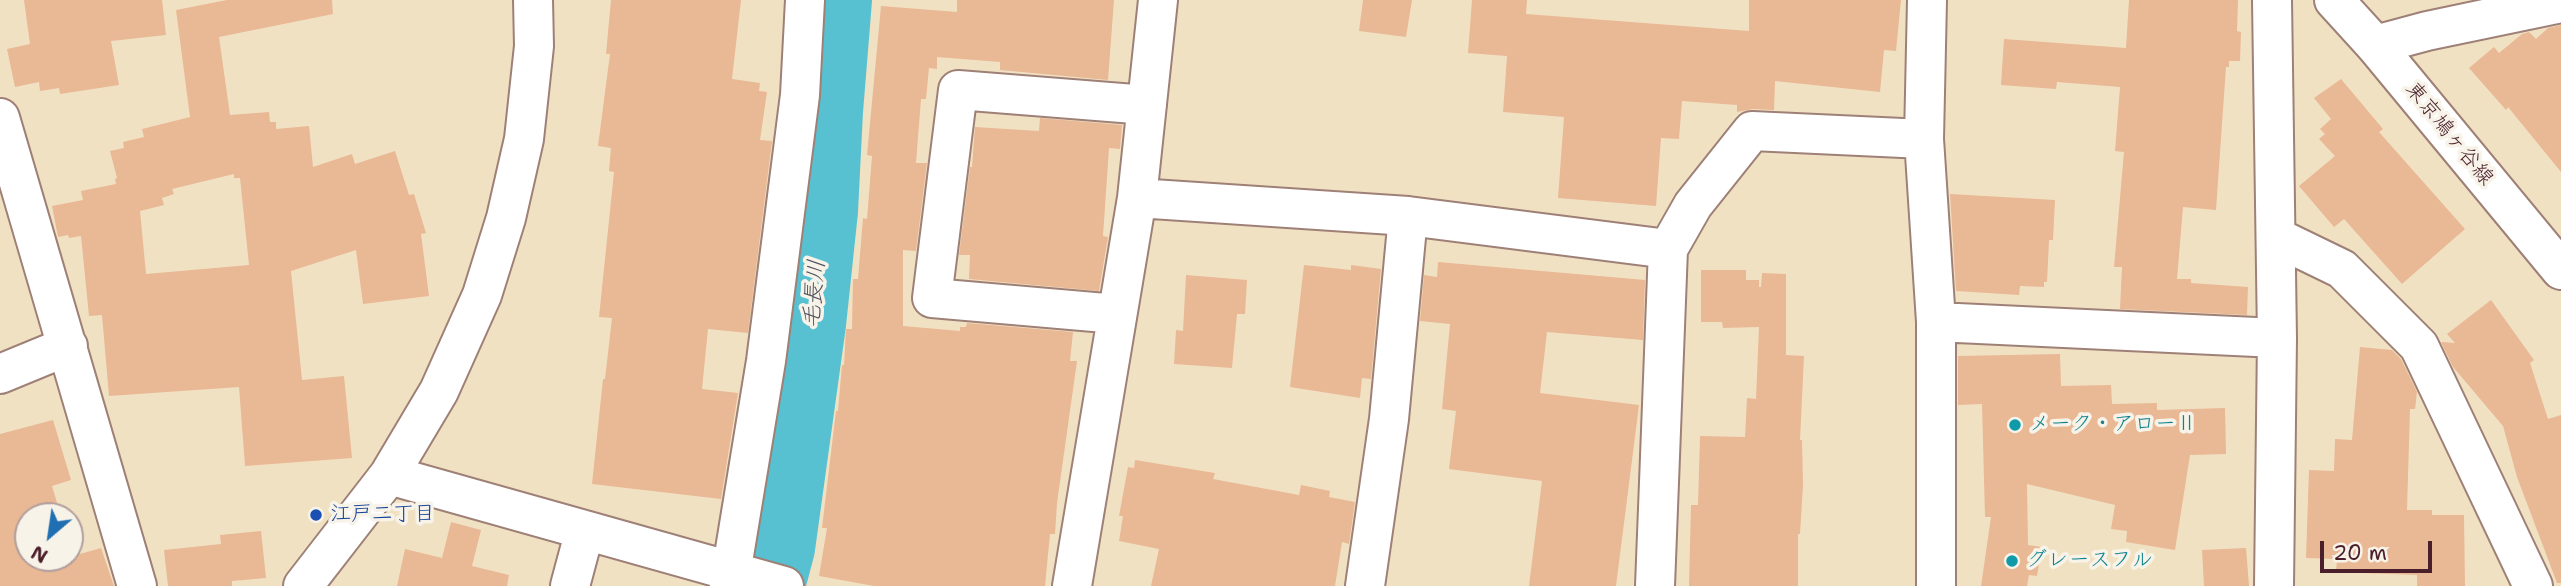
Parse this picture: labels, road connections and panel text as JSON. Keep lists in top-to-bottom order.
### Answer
{
  "streets": {
    "street": ["東京鳩ヶ谷線"]
  },
  "water": ["毛長川"],
  "places": ["メーク・アローⅡ", "江戸二丁目", "グレースフル"],
  "scale_bar": "20 m",
  "north": "bottom left"
}
